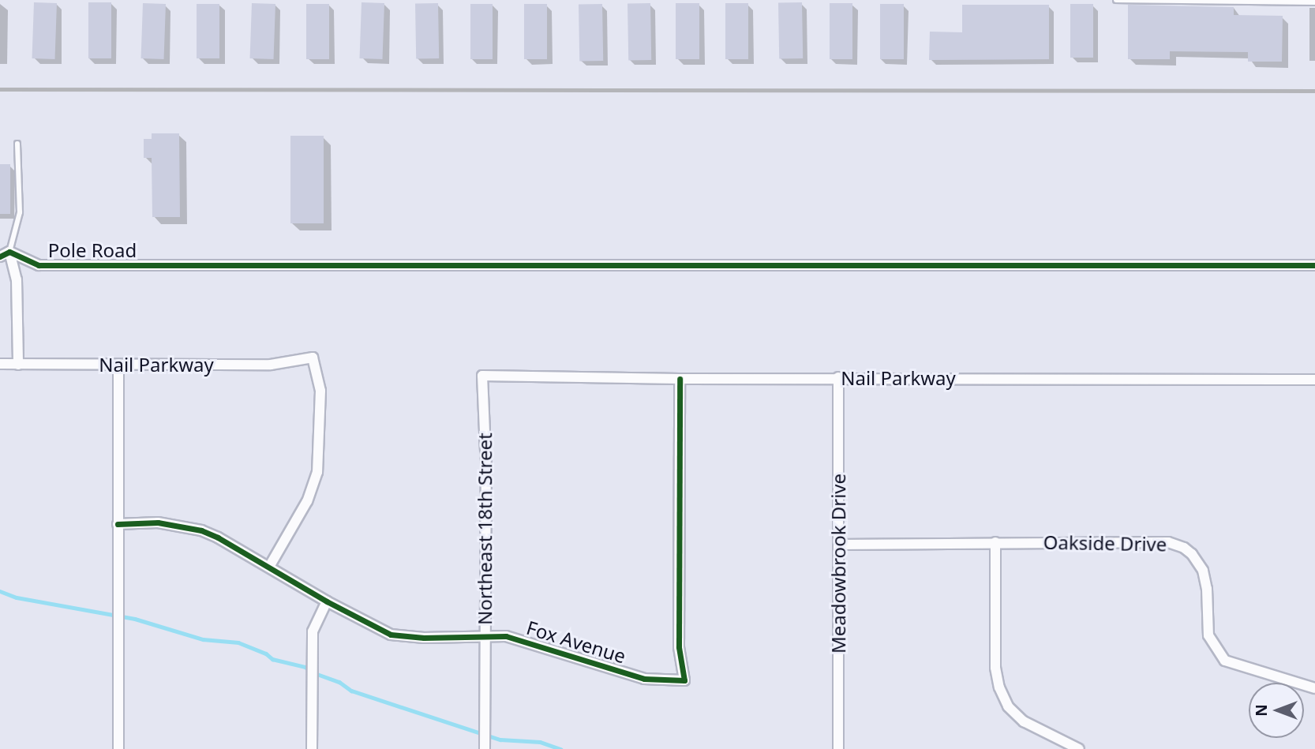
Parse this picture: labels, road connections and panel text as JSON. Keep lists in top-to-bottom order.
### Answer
{
  "streets": {
    "street": [
      "Pole Road",
      "Nail Parkway",
      "Northeast 18th Street",
      "Oakside Drive",
      "Meadowbrook Drive",
      "Fox Avenue"
    ]
  },
  "crossings": [
    ["Nail Parkway", "Northeast 18th Street"],
    ["Nail Parkway", "Meadowbrook Drive"],
    ["Nail Parkway", "Fox Avenue"],
    ["Northeast 18th Street", "Fox Avenue"],
    ["Oakside Drive", "Meadowbrook Drive"]
  ],
  "north": "left"
}
